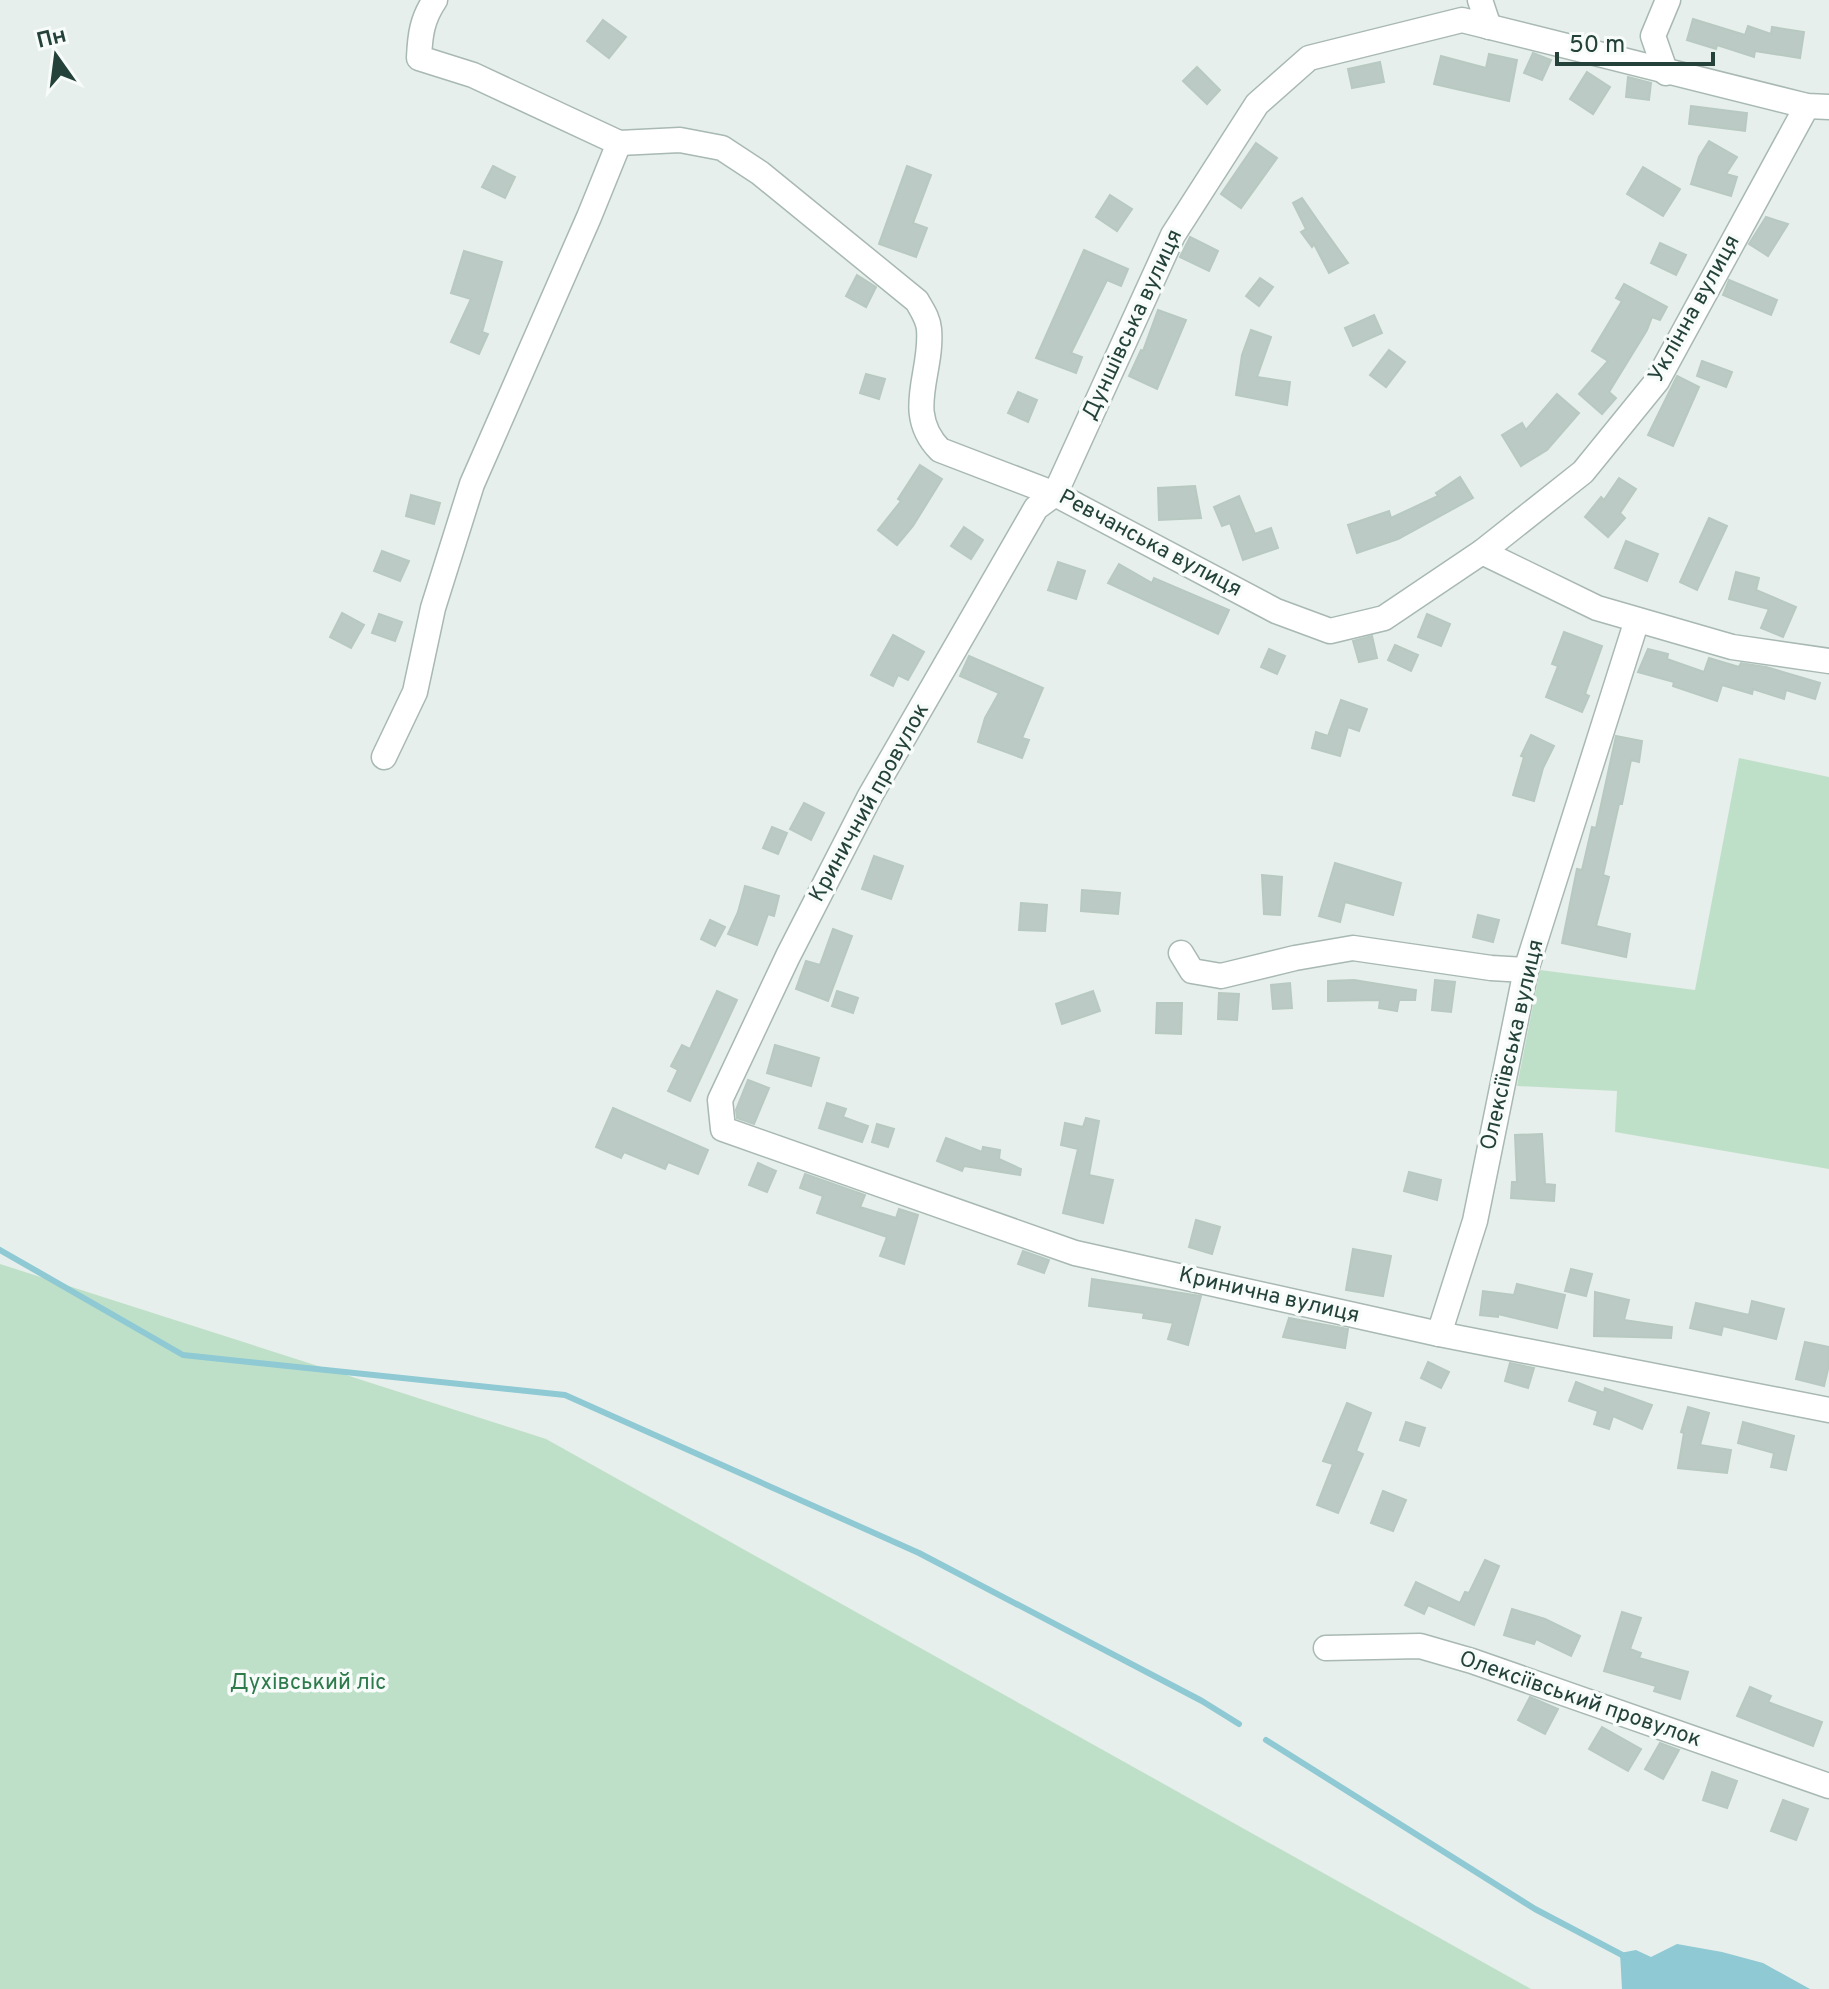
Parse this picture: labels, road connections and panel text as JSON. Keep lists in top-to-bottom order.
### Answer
{
  "streets": {
    "street": [
      "Уклінна вулиця",
      "Дуншівська вулиця",
      "Ревчанська вулиця",
      "Криничний провулок",
      "Олексіївська вулиця",
      "Кринична вулиця",
      "Олексіївський провулок"
    ]
  },
  "crossings": [
    ["Уклінна вулиця", "Дуншівська вулиця"],
    ["Уклінна вулиця", "Ревчанська вулиця"],
    ["Дуншівська вулиця", "Ревчанська вулиця"],
    ["Дуншівська вулиця", "Криничний провулок"],
    ["Ревчанська вулиця", "Криничний провулок"],
    ["Криничний провулок", "Кринична вулиця"],
    ["Олексіївська вулиця", "Кринична вулиця"]
  ],
  "parks": ["Духівський ліс"],
  "scale_bar": "50 m",
  "north": "top"
}
